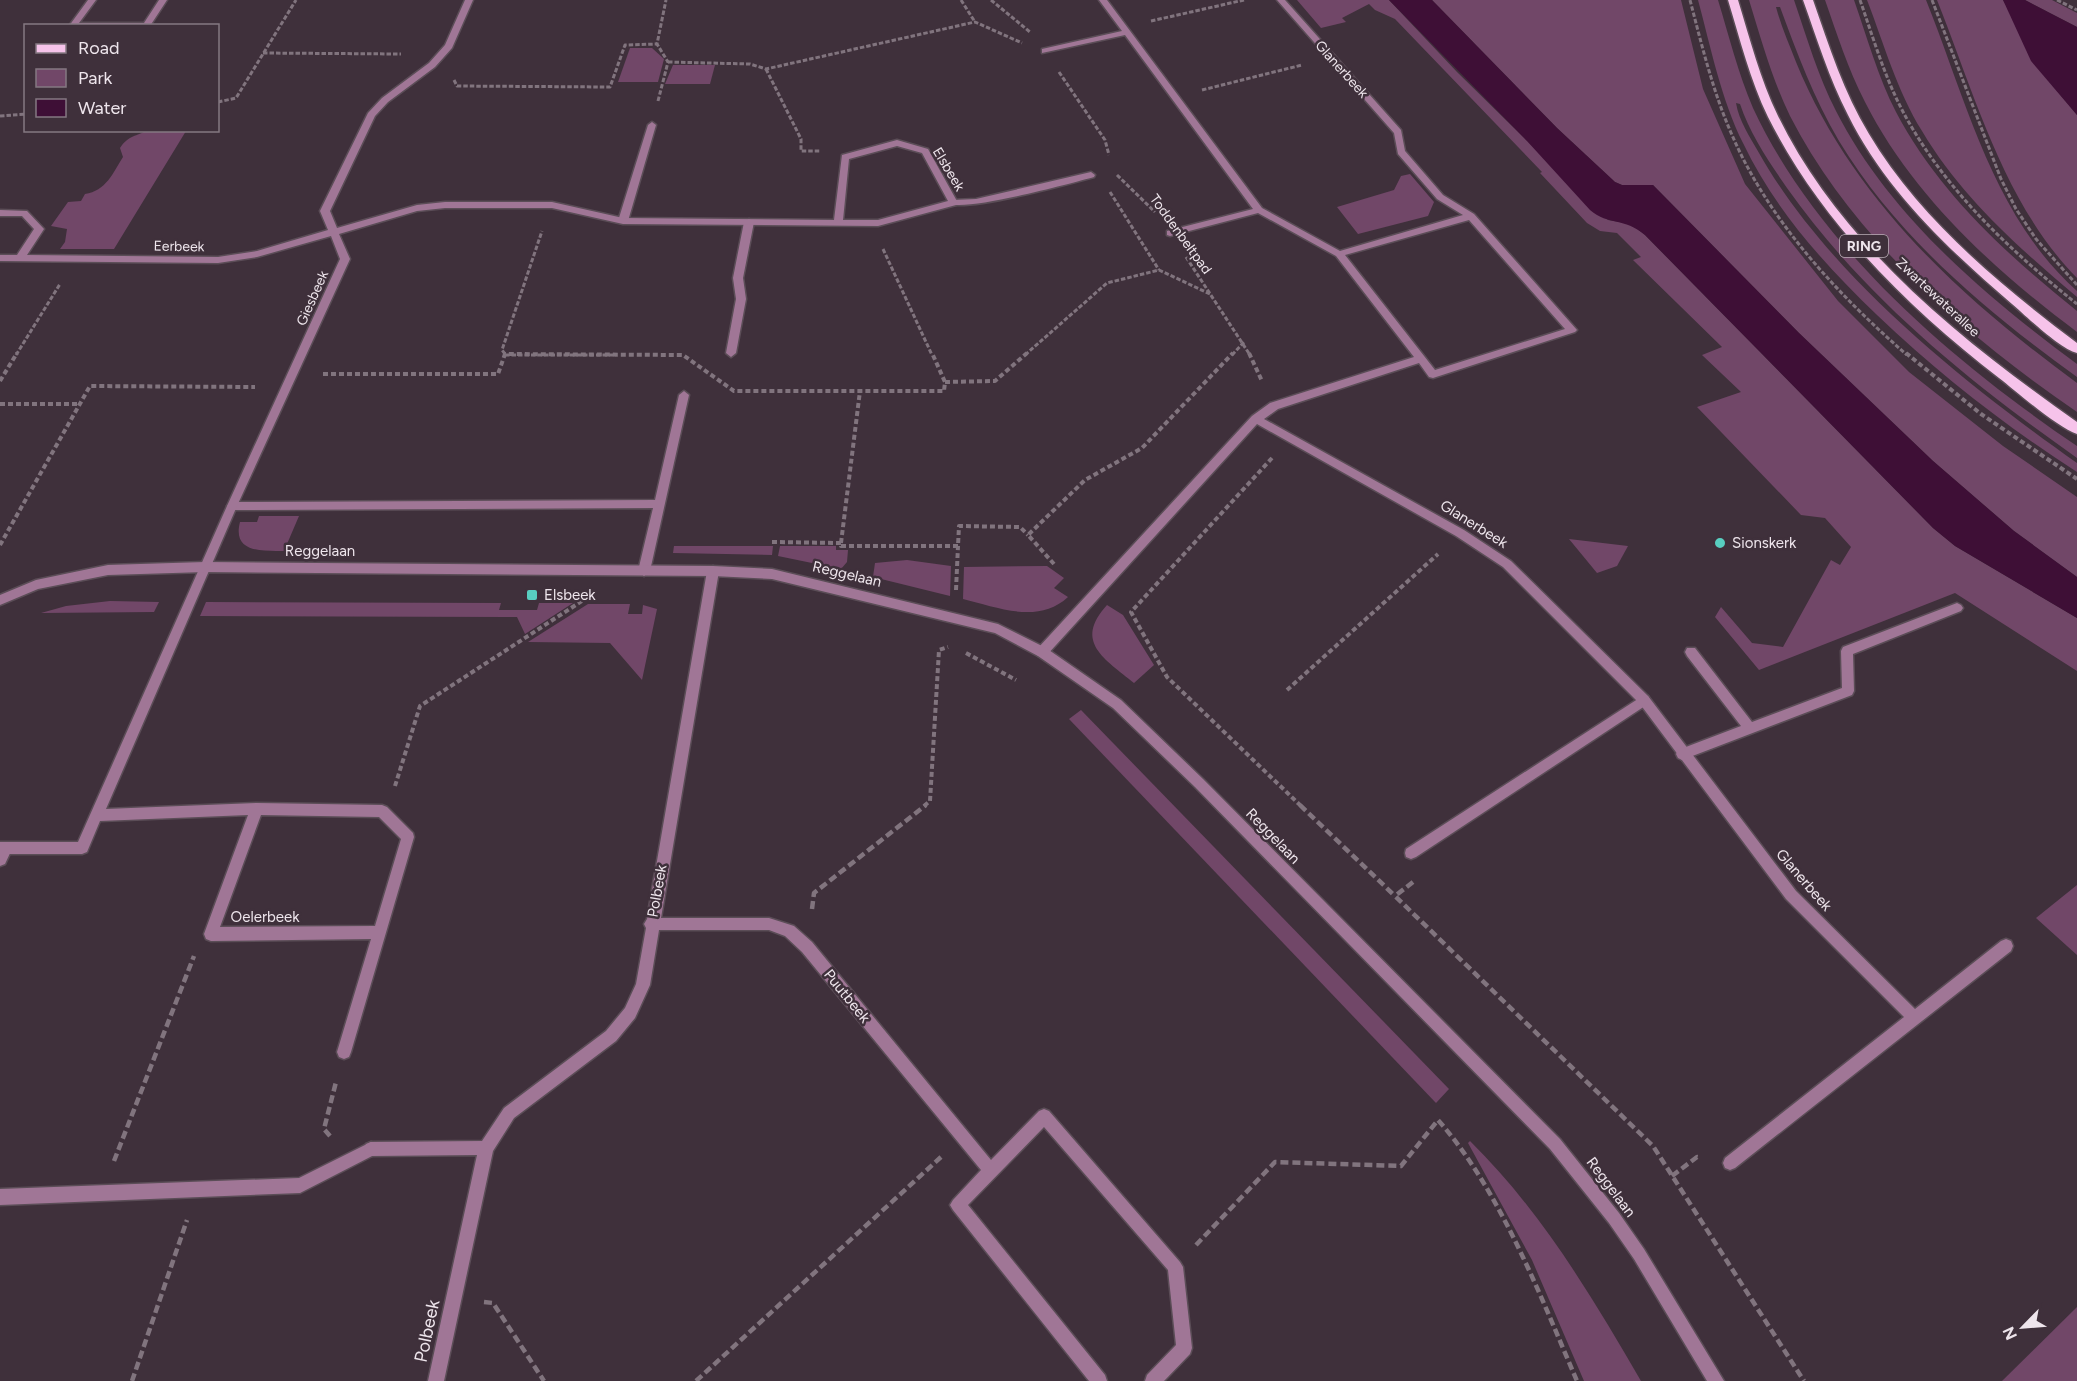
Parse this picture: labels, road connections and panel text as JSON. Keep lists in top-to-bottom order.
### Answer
{
  "streets": {
    "main road": ["RING", "Zwartewaterallee"],
    "street": [
      "Glanerbeek",
      "Elsbeek",
      "Eerbeek",
      "Giesbeek",
      "Reggelaan",
      "Polbeek",
      "Oelerbeek",
      "Puutbeek"
    ],
    "path": ["Toddenbeltpad"]
  },
  "crossings": [
    ["Elsbeek", "Eerbeek"],
    ["Elsbeek", "Giesbeek"],
    ["Eerbeek", "Giesbeek"],
    ["Giesbeek", "Reggelaan"],
    ["Reggelaan", "Polbeek"],
    ["Polbeek", "Puutbeek"]
  ],
  "places": {
    "other": ["Sionskerk"],
    "transit": ["Elsbeek"]
  },
  "legend": ["Road", "Park", "Water"],
  "north": "bottom left"
}
